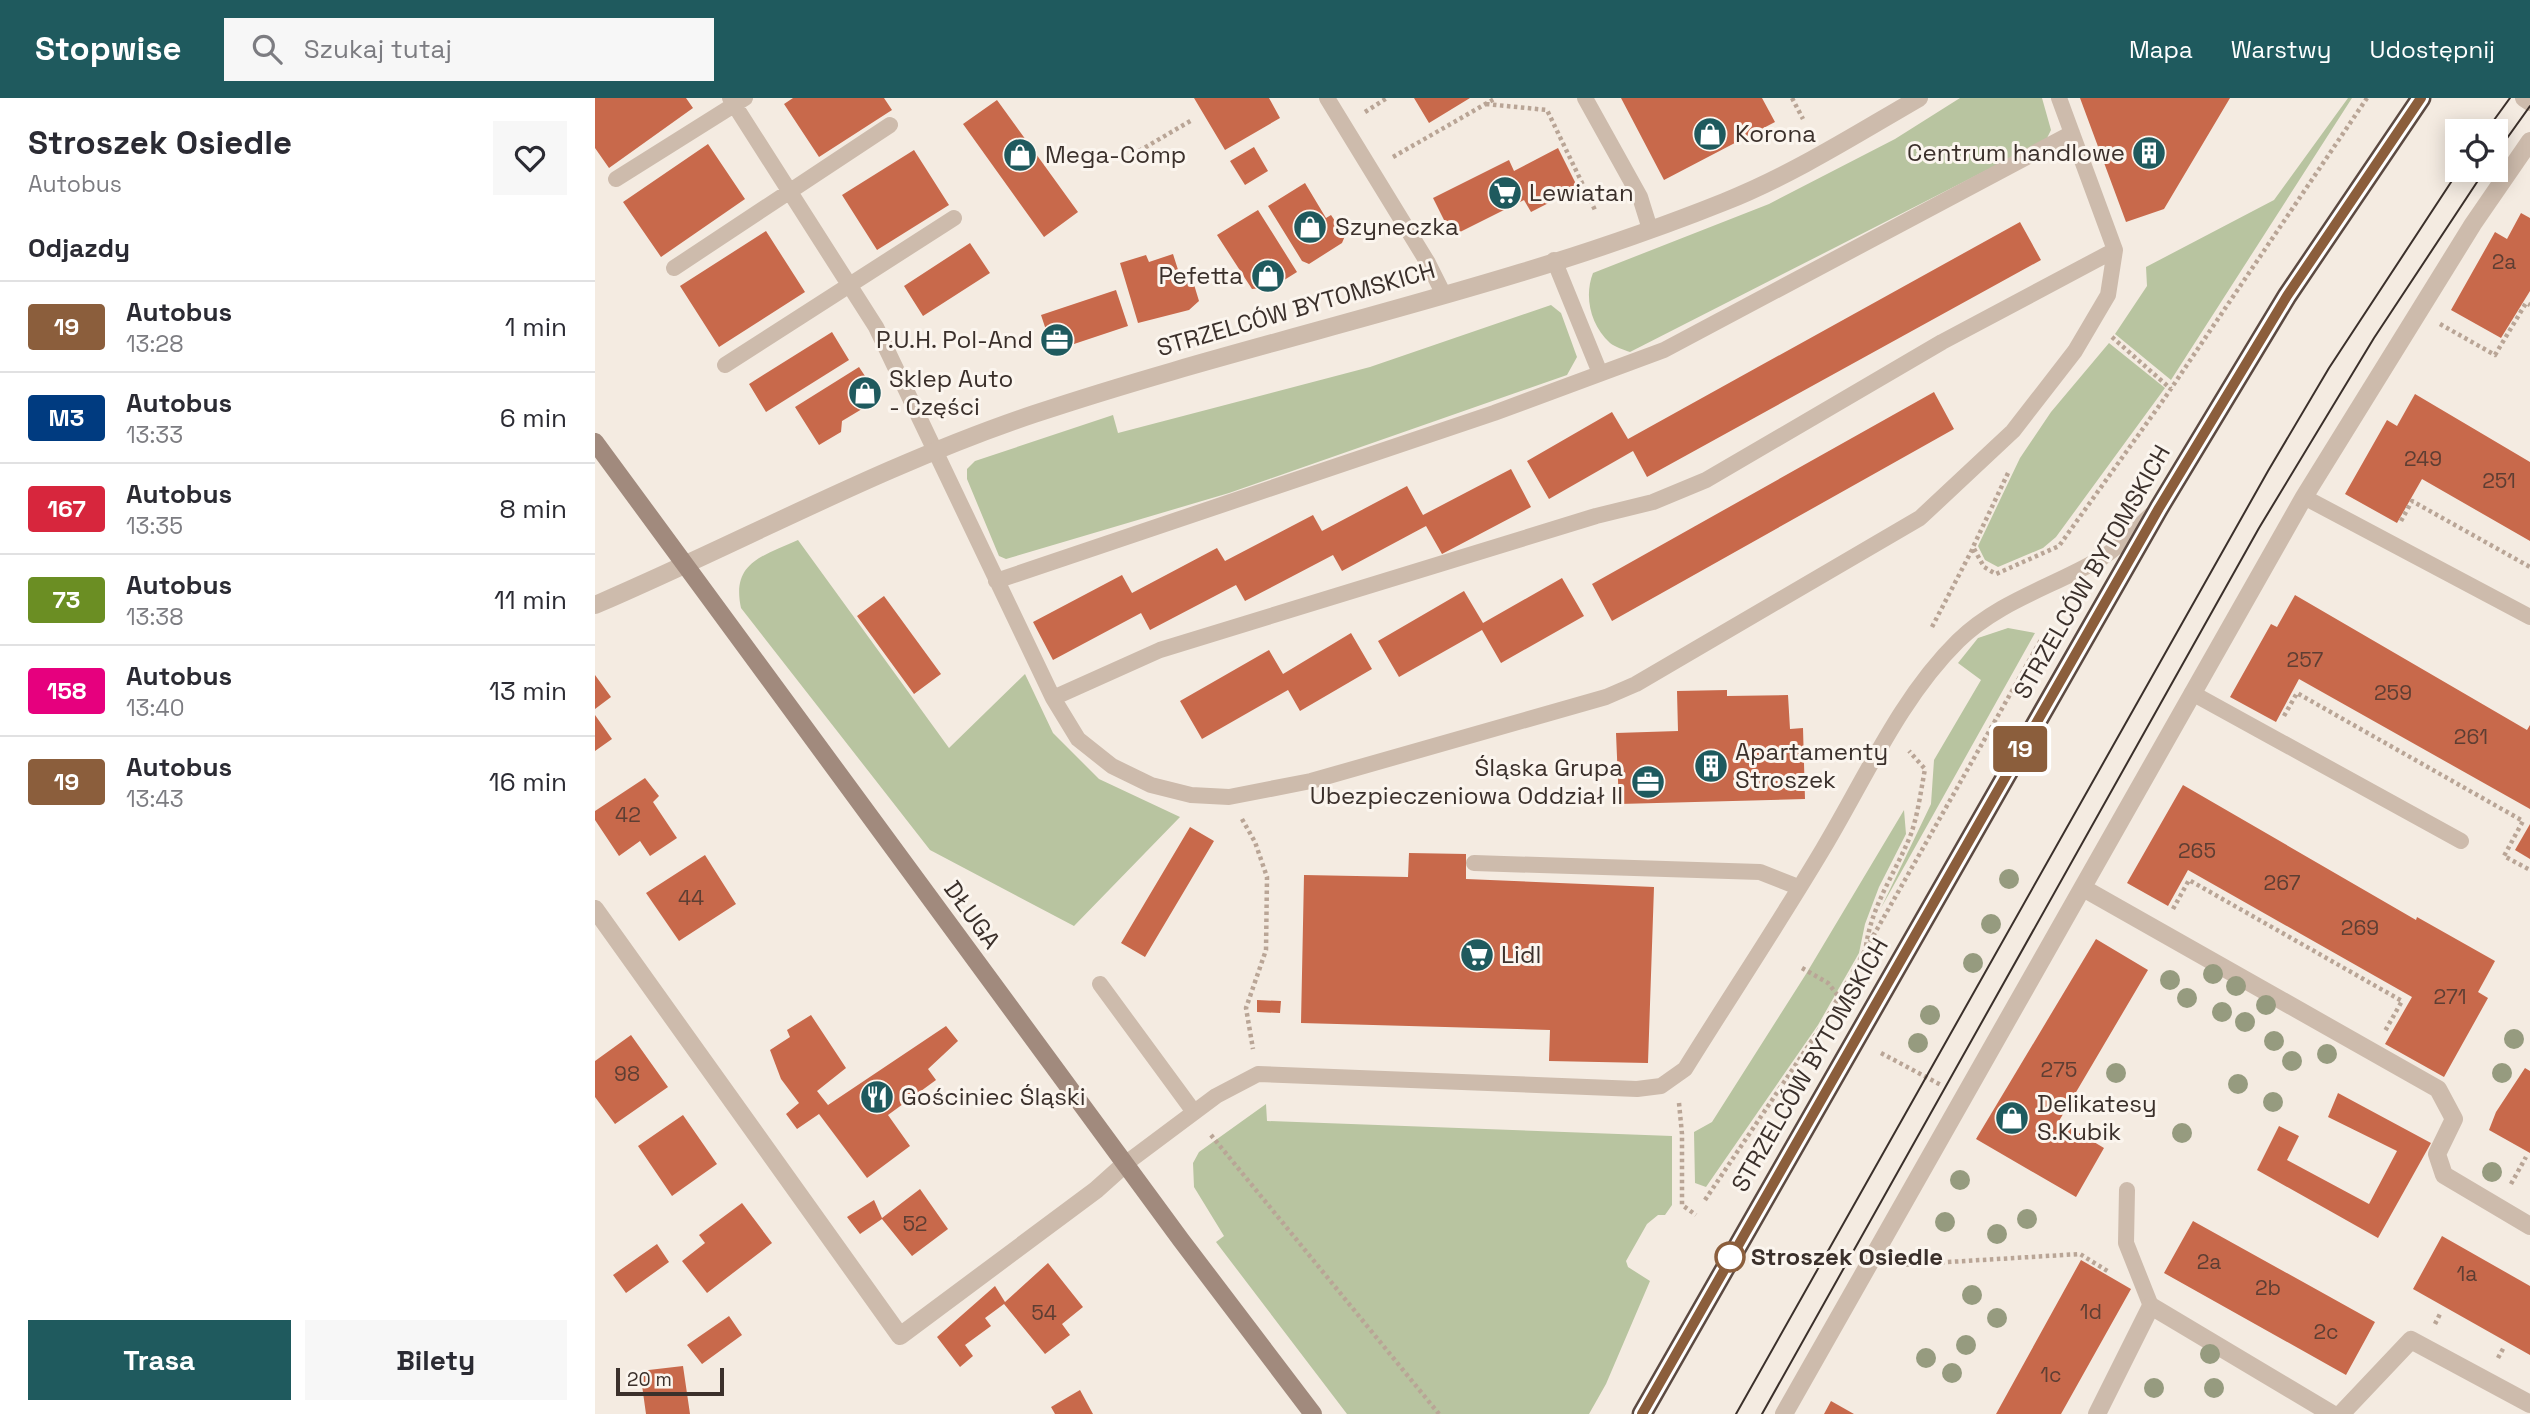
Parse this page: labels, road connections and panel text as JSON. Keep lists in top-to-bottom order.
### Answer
{
  "streets": {
    "highway": ["STRZELCÓW BYTOMSKICH"],
    "street": ["DŁUGA"]
  },
  "crossings": [
    ["STRZELCÓW BYTOMSKICH", "DŁUGA"]
  ],
  "places": {
    "shop": [
      "Korona",
      "Mega-Comp",
      "Szyneczka",
      "Pefetta",
      "Sklep Auto - Części",
      "Delikatesy S.Kubik"
    ],
    "building": ["Centrum handlowe", "Apartamenty Stroszek"],
    "supermarket": ["Lewiatan", "Lidl"],
    "office": ["P.U.H. Pol-And", "Śląska Grupa Ubezpieczeniowa Oddział II"],
    "restaurant": ["Gościniec Śląski"],
    "other": ["Stroszek Osiedle"]
  },
  "lines": ["bus line 19"],
  "house_numbers": [
    "2a",
    "249",
    "251",
    "257",
    "259",
    "261",
    "42",
    "265",
    "267",
    "44",
    "269",
    "271",
    "275",
    "98",
    "52",
    "2a",
    "1a",
    "2b",
    "1d",
    "54",
    "2c",
    "1c"
  ],
  "scale_bar": "20 m",
  "page": {
    "header": "Stopwise",
    "search": "Szukaj tutaj",
    "nav": ["Mapa", "Warstwy", "Udostępnij"],
    "heading": [
      ["Stroszek Osiedle", "Autobus"],
      "Odjazdy"
    ],
    "on_map": "19",
    "list": [
      {
        "mark": "19",
        "name": "Autobus",
        "note": "13:28",
        "value": "1 min"
      },
      {
        "mark": "M3",
        "name": "Autobus",
        "note": "13:33",
        "value": "6 min"
      },
      {
        "mark": "167",
        "name": "Autobus",
        "note": "13:35",
        "value": "8 min"
      },
      {
        "mark": "73",
        "name": "Autobus",
        "note": "13:38",
        "value": "11 min"
      },
      {
        "mark": "158",
        "name": "Autobus",
        "note": "13:40",
        "value": "13 min"
      },
      {
        "mark": "19",
        "name": "Autobus",
        "note": "13:43",
        "value": "16 min"
      }
    ],
    "buttons": ["Trasa", "Bilety"],
    "scale": "20 m"
  }
}
